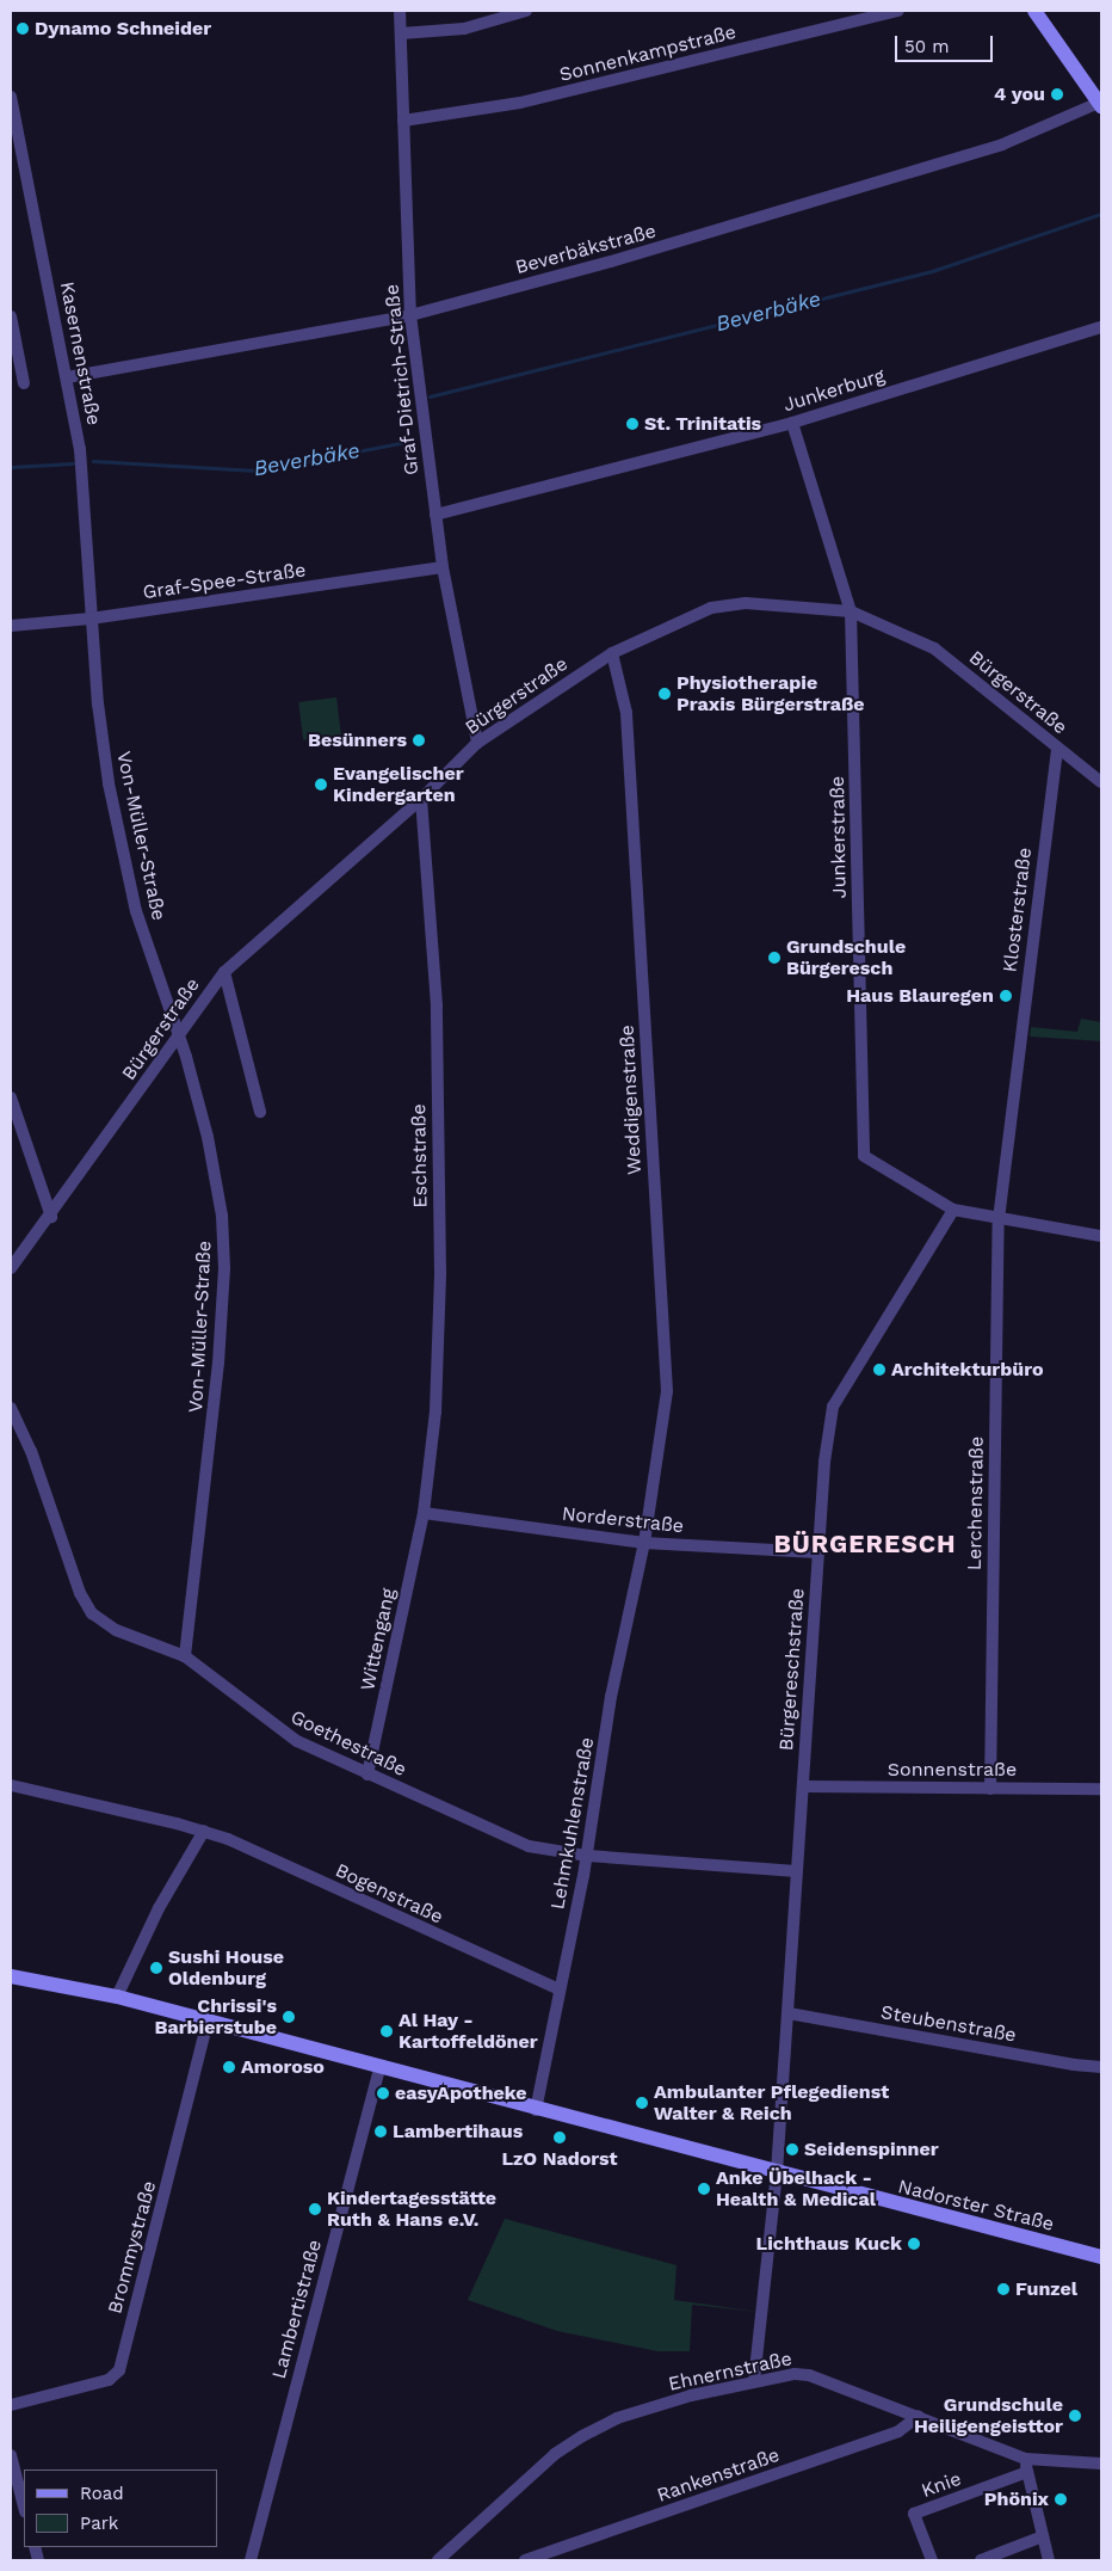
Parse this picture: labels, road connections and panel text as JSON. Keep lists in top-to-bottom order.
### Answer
{
  "streets": {
    "street": [
      "Sonnenkampstraße",
      "Beverbäkstraße",
      "Kasernenstraße",
      "Graf-Dietrich-Straße",
      "Junkerburg",
      "Graf-Spee-Straße",
      "Bürgerstraße",
      "Von-Müller-Straße",
      "Junkerstraße",
      "Klosterstraße",
      "Weddigenstraße",
      "Eschstraße",
      "Lerchenstraße",
      "Norderstraße",
      "Wittengang",
      "Bürgereschstraße",
      "Goethestraße",
      "Sonnenstraße",
      "Lehmkuhlenstraße",
      "Bogenstraße",
      "Steubenstraße",
      "Nadorster Straße",
      "Brommystraße",
      "Lambertistraße",
      "Ehnernstraße",
      "Rankenstraße",
      "Knie"
    ]
  },
  "crossings": [
    ["Sonnenkampstraße", "Graf-Dietrich-Straße"],
    ["Beverbäkstraße", "Kasernenstraße"],
    ["Beverbäkstraße", "Graf-Dietrich-Straße"],
    ["Kasernenstraße", "Graf-Spee-Straße"],
    ["Kasernenstraße", "Von-Müller-Straße"],
    ["Graf-Dietrich-Straße", "Junkerburg"],
    ["Graf-Dietrich-Straße", "Graf-Spee-Straße"],
    ["Graf-Dietrich-Straße", "Bürgerstraße"],
    ["Junkerburg", "Junkerstraße"],
    ["Graf-Spee-Straße", "Von-Müller-Straße"],
    ["Bürgerstraße", "Von-Müller-Straße"],
    ["Bürgerstraße", "Junkerstraße"],
    ["Bürgerstraße", "Klosterstraße"],
    ["Bürgerstraße", "Weddigenstraße"],
    ["Bürgerstraße", "Eschstraße"],
    ["Von-Müller-Straße", "Goethestraße"],
    ["Junkerstraße", "Bürgereschstraße"],
    ["Klosterstraße", "Lerchenstraße"],
    ["Weddigenstraße", "Norderstraße"],
    ["Weddigenstraße", "Lehmkuhlenstraße"],
    ["Eschstraße", "Norderstraße"],
    ["Eschstraße", "Wittengang"],
    ["Lerchenstraße", "Sonnenstraße"],
    ["Norderstraße", "Wittengang"],
    ["Norderstraße", "Bürgereschstraße"],
    ["Norderstraße", "Lehmkuhlenstraße"],
    ["Wittengang", "Goethestraße"],
    ["Bürgereschstraße", "Goethestraße"],
    ["Bürgereschstraße", "Sonnenstraße"],
    ["Bürgereschstraße", "Steubenstraße"],
    ["Bürgereschstraße", "Nadorster Straße"],
    ["Bürgereschstraße", "Ehnernstraße"],
    ["Goethestraße", "Lehmkuhlenstraße"],
    ["Lehmkuhlenstraße", "Bogenstraße"],
    ["Lehmkuhlenstraße", "Nadorster Straße"],
    ["Nadorster Straße", "Brommystraße"],
    ["Nadorster Straße", "Lambertistraße"],
    ["Ehnernstraße", "Rankenstraße"]
  ],
  "districts": ["BÜRGERESCH"],
  "water": ["Beverbäke"],
  "places": [
    "Dynamo Schneider",
    "4 you",
    "St. Trinitatis",
    "Physiotherapie Praxis Bürgerstraße",
    "Besünners",
    "Evangelischer Kindergarten",
    "Grundschule Bürgeresch",
    "Haus Blauregen",
    "Architekturbüro",
    "Sushi House Oldenburg",
    "Chrissi's Barbierstube",
    "Al Hay - Kartoffeldöner",
    "Amoroso",
    "easyApotheke",
    "Ambulanter Pflegedienst Walter & Reich",
    "Lambertihaus",
    "LzO Nadorst",
    "Seidenspinner",
    "Anke Übelhack - Health & Medical",
    "Kindertagesstätte Ruth & Hans e.V.",
    "Lichthaus Kuck",
    "Funzel",
    "Grundschule Heiligengeisttor",
    "Phönix"
  ],
  "legend": ["Road", "Park"],
  "scale_bar": "50 m"
}
